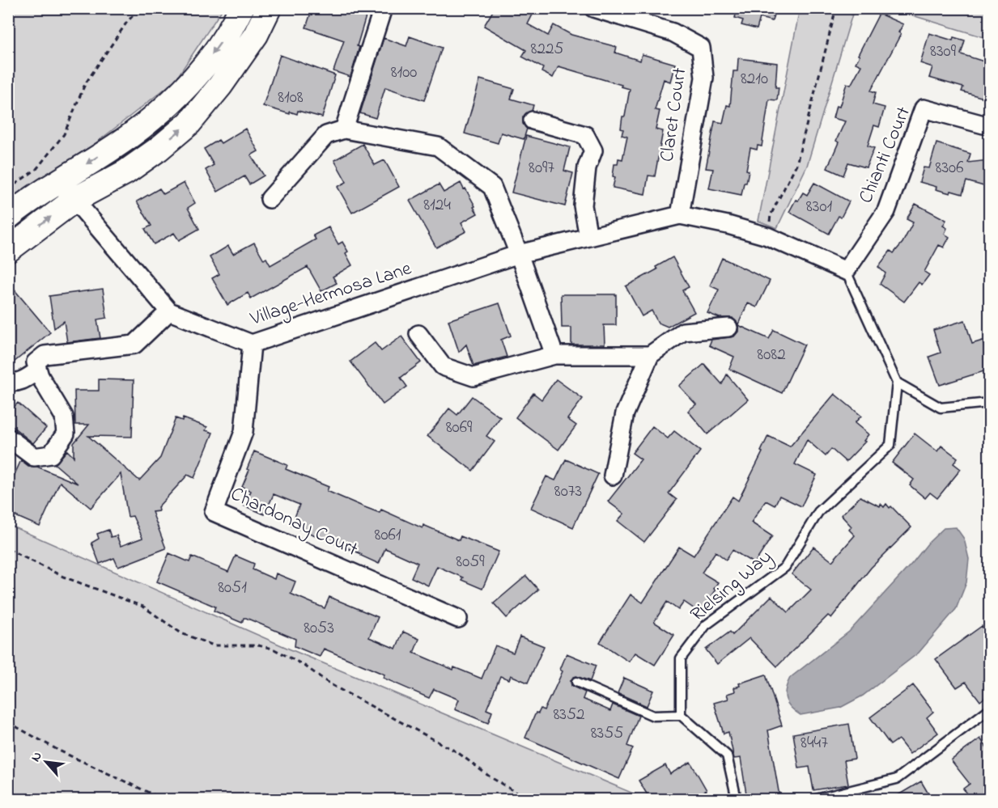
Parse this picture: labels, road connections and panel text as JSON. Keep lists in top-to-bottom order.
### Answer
{
  "streets": {
    "street": [
      "Claret Court",
      "Chianti Court",
      "Village-Hermosa Lane",
      "Chardonay Court"
    ],
    "lane": ["Rielsing Way"]
  },
  "crossings": [
    ["Claret Court", "Village-Hermosa Lane"],
    ["Chianti Court", "Village-Hermosa Lane"],
    ["Village-Hermosa Lane", "Chardonay Court"]
  ],
  "house_numbers": [
    "8225",
    "8309",
    "8100",
    "8210",
    "8108",
    "8097",
    "8306",
    "8124",
    "8301",
    "8082",
    "8069",
    "8073",
    "8061",
    "8059",
    "8051",
    "8053",
    "8352",
    "8355",
    "8447"
  ],
  "north": "top left"
}
